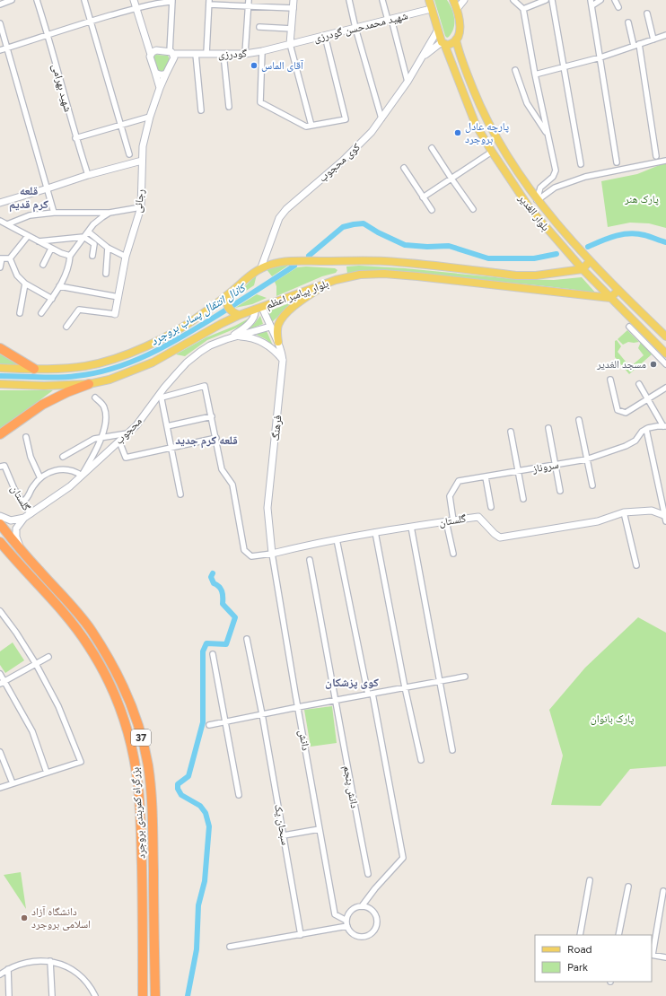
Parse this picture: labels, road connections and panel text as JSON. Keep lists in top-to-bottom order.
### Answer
{
  "streets": {
    "highway": ["37", "بزرگراه کمربندی بروجرد"],
    "main road": ["بلوار الغدیر", "بلوار پیامبر اعظم"],
    "street": [
      "شهید محمدحسن گودرزی",
      "گودرزی",
      "شهید بهرامی",
      "کوی محجوب",
      "رجائی",
      "فرهنگ",
      "محجوب",
      "سروناز",
      "گلستان",
      "دانش",
      "دانش پنجم",
      "سبحان یک"
    ]
  },
  "crossings": [
    ["شهید محمدحسن گودرزی", "گودرزی"],
    ["شهید محمدحسن گودرزی", "بلوار الغدیر"],
    ["گودرزی", "رجائی"],
    ["کوی محجوب", "بلوار الغدیر"],
    ["کوی محجوب", "بلوار پیامبر اعظم"],
    ["بلوار الغدیر", "بلوار پیامبر اعظم"],
    ["بلوار پیامبر اعظم", "فرهنگ"],
    ["فرهنگ", "گلستان"],
    ["فرهنگ", "دانش"],
    ["محجوب", "گلستان"],
    ["سروناز", "گلستان"],
    ["گلستان", "دانش"]
  ],
  "districts": ["قلعه کرم قدیم", "قلعه کرم جدید", "کوی پزشکان"],
  "water": ["کانال انتقال پساب بروجرد"],
  "parks": ["پارک هنر", "پارک بانوان"],
  "places": [
    "آقای الماس",
    "پارچه عادل بروجرد",
    "مسجد الغدیر",
    "دانشگاه آزاد اسلامی بروجرد"
  ],
  "legend": ["Road", "Park"]
}
